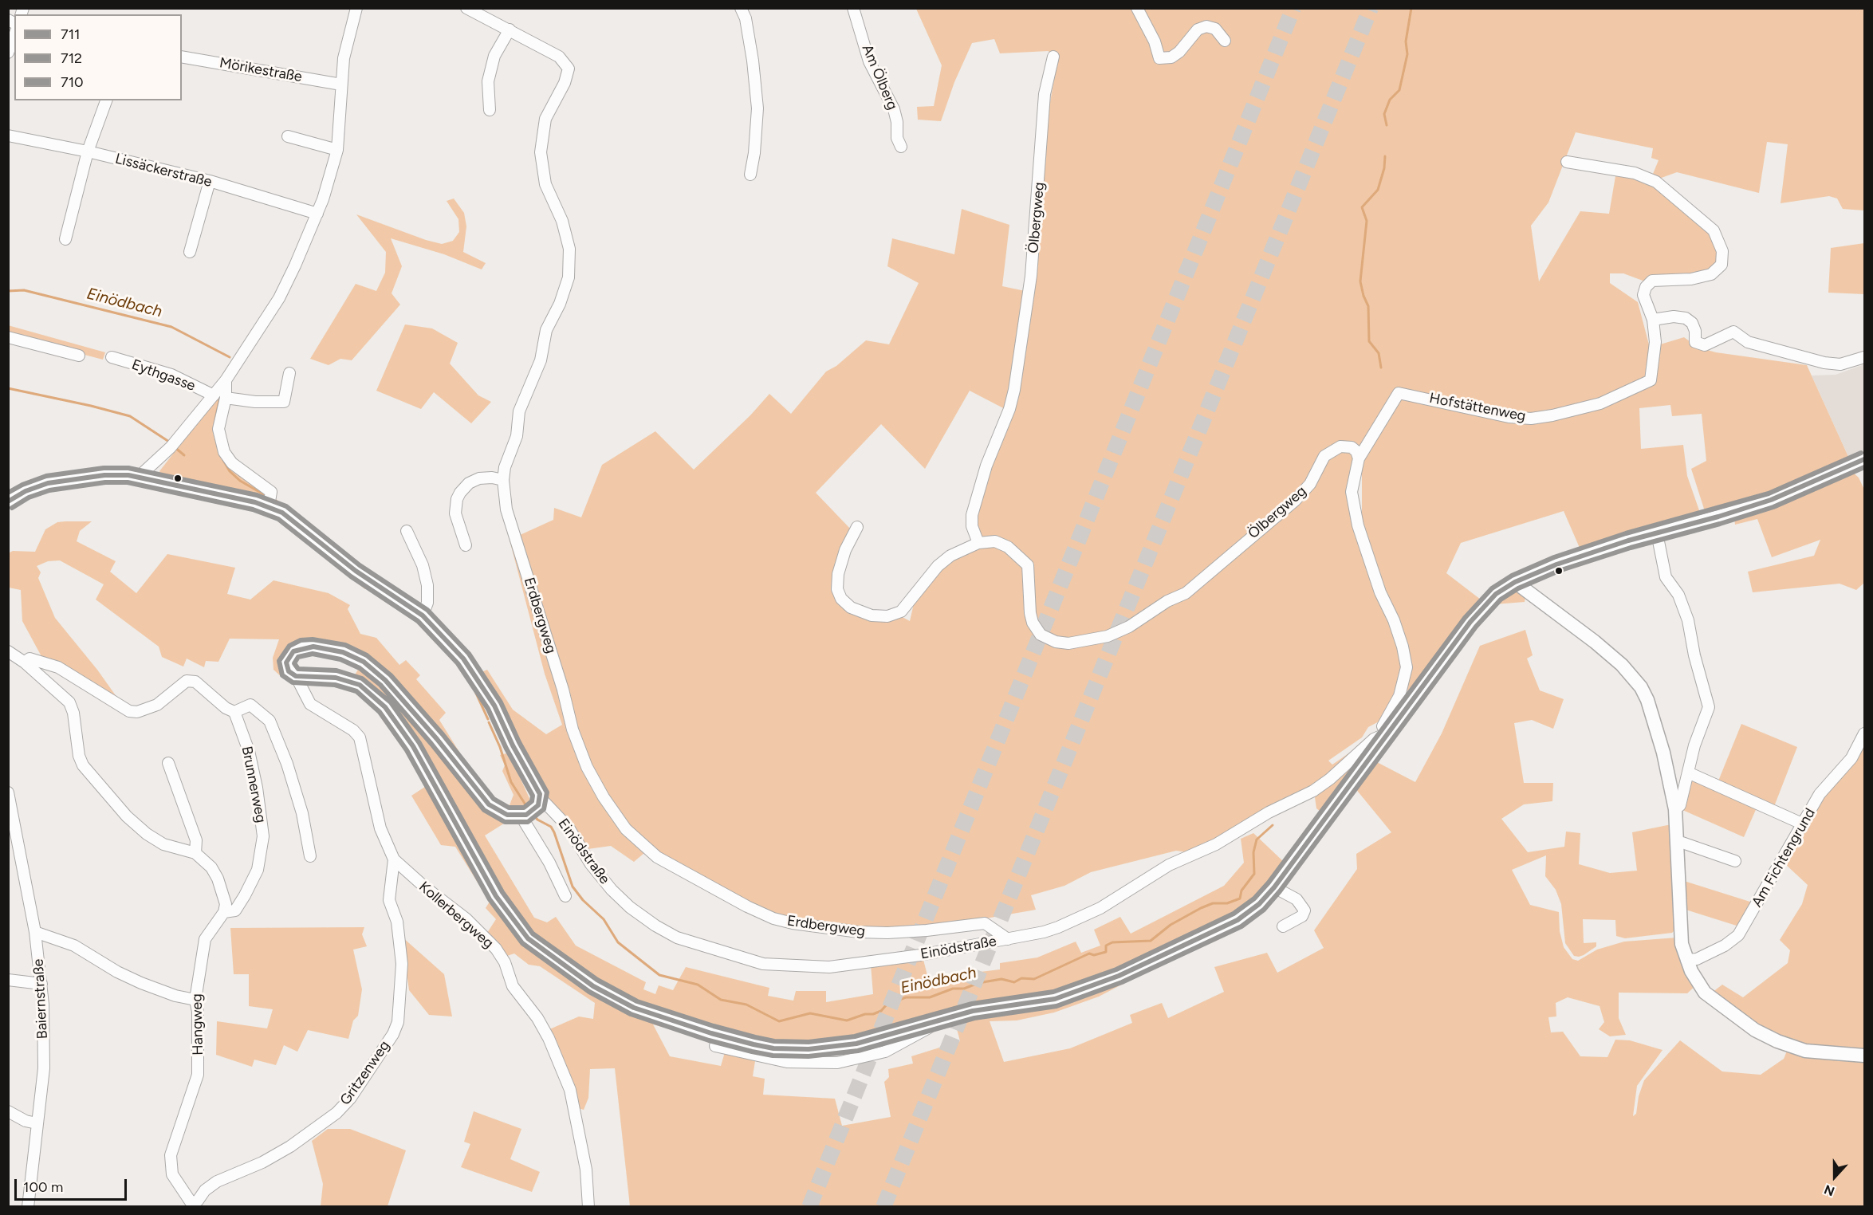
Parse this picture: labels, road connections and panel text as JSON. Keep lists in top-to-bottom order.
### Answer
{
  "streets": {
    "street": [
      "Mörikestraße",
      "Am Ölberg",
      "Lissäckerstraße",
      "Ölbergweg",
      "Eythgasse",
      "Hofstättenweg",
      "Erdbergweg",
      "Brunnerweg",
      "Einödstraße",
      "Am Fichtengrund",
      "Kollerbergweg",
      "Baiernstraße",
      "Hangweg",
      "Gritzenweg"
    ]
  },
  "crossings": [
    ["Ölbergweg", "Hofstättenweg"],
    ["Erdbergweg", "Einödstraße"],
    ["Brunnerweg", "Hangweg"],
    ["Kollerbergweg", "Gritzenweg"],
    ["Hangweg", "Gritzenweg"]
  ],
  "water": ["Einödbach"],
  "lines": ["transit line 710", "transit line 711", "transit line 712"],
  "legend": ["711", "712", "710"],
  "scale_bar": "100 m",
  "north": "bottom"
}
